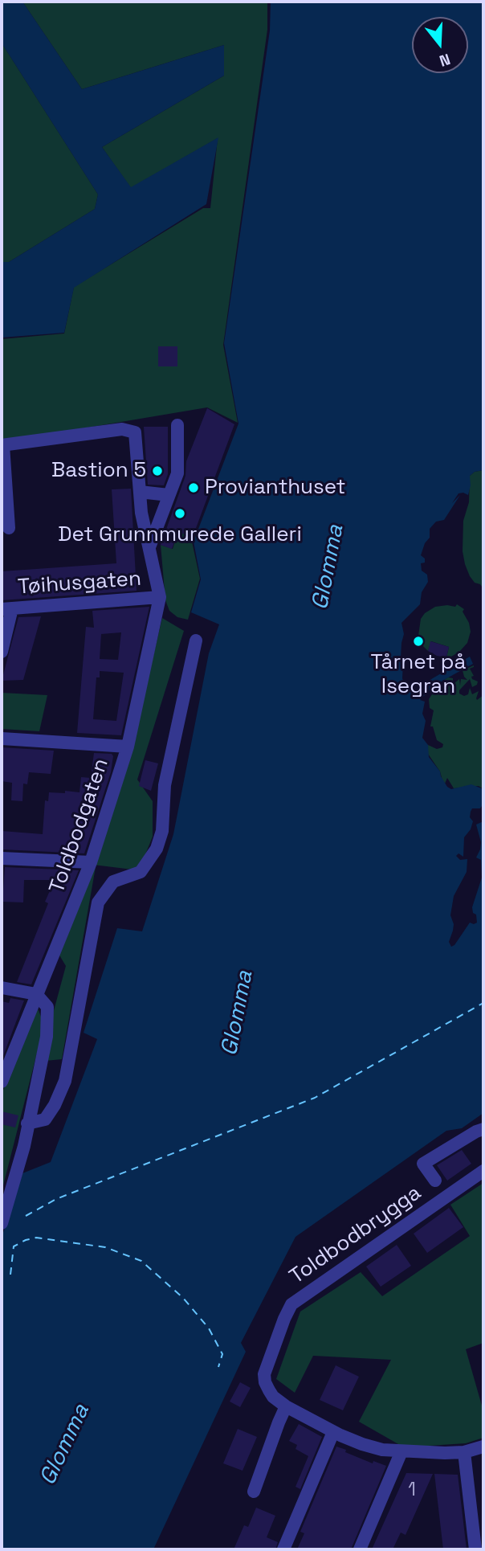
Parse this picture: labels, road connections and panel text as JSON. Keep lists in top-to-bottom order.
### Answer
{
  "streets": {
    "street": ["Tøihusgaten", "Toldbodgaten", "Toldbodbrygga"]
  },
  "crossings": [
    ["Tøihusgaten", "Toldbodgaten"]
  ],
  "water": ["Glomma"],
  "places": [
    "Bastion 5",
    "Provianthuset",
    "Det Grunnmurede Galleri",
    "Tårnet på Isegran"
  ],
  "house_numbers": ["1"],
  "north": "bottom"
}
